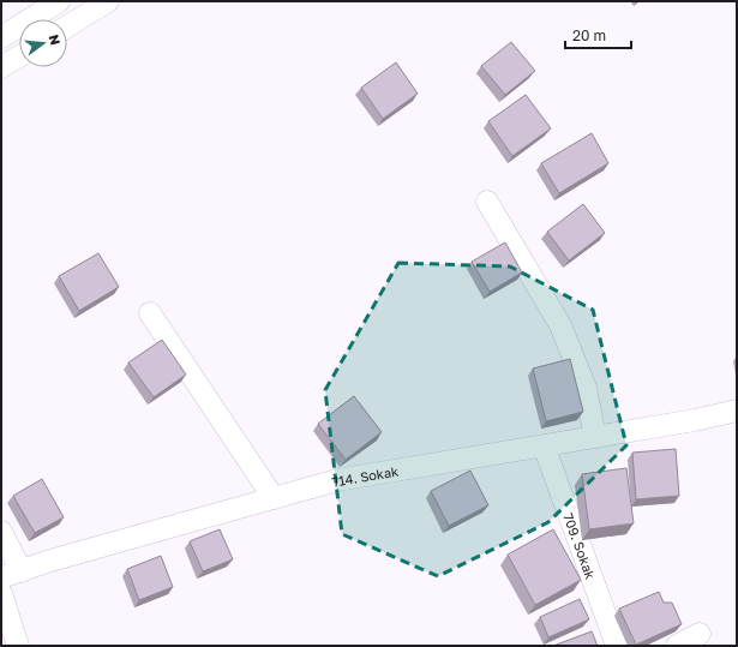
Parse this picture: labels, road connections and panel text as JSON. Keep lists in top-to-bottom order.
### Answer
{
  "streets": {
    "street": ["714. Sokak", "709. Sokak"]
  },
  "crossings": [
    ["714. Sokak", "709. Sokak"]
  ],
  "scale_bar": "20 m",
  "north": "right"
}
